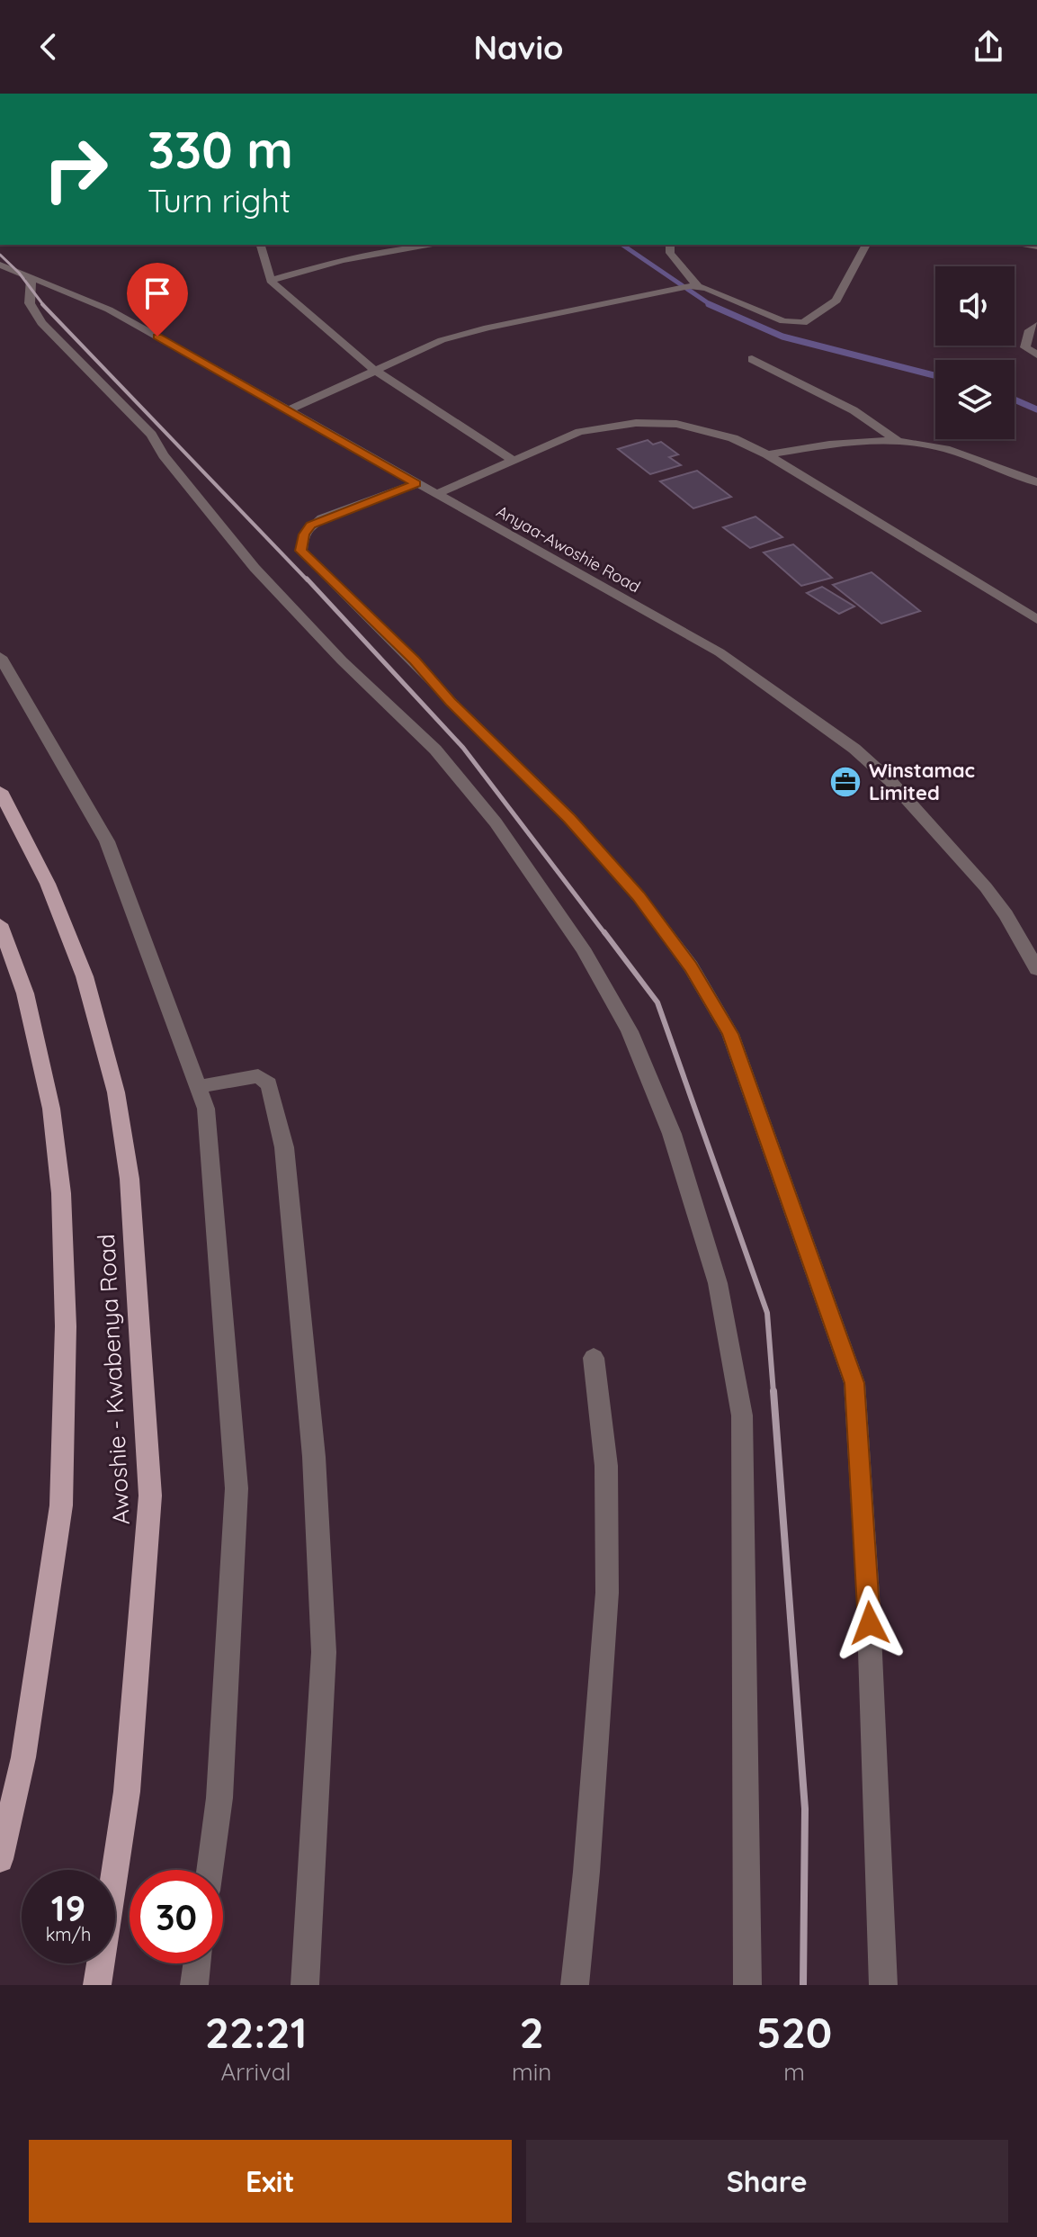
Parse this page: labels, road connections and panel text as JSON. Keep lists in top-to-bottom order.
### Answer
{
  "streets": {
    "main road": ["Awoshie - Kwabenya Road"],
    "street": ["Anyaa-Awoshie Road"]
  },
  "places": {
    "office": ["Winstamac Limited"]
  },
  "page": {
    "header": "Navio",
    "turn": ["330 m", "Turn right"],
    "speed": "19 km/h",
    "limit": "30",
    "eta": [
      "22:21",
      "Arrival",
      "2",
      "min",
      "520",
      "m"
    ],
    "buttons": ["Exit", "Share"]
  }
}
